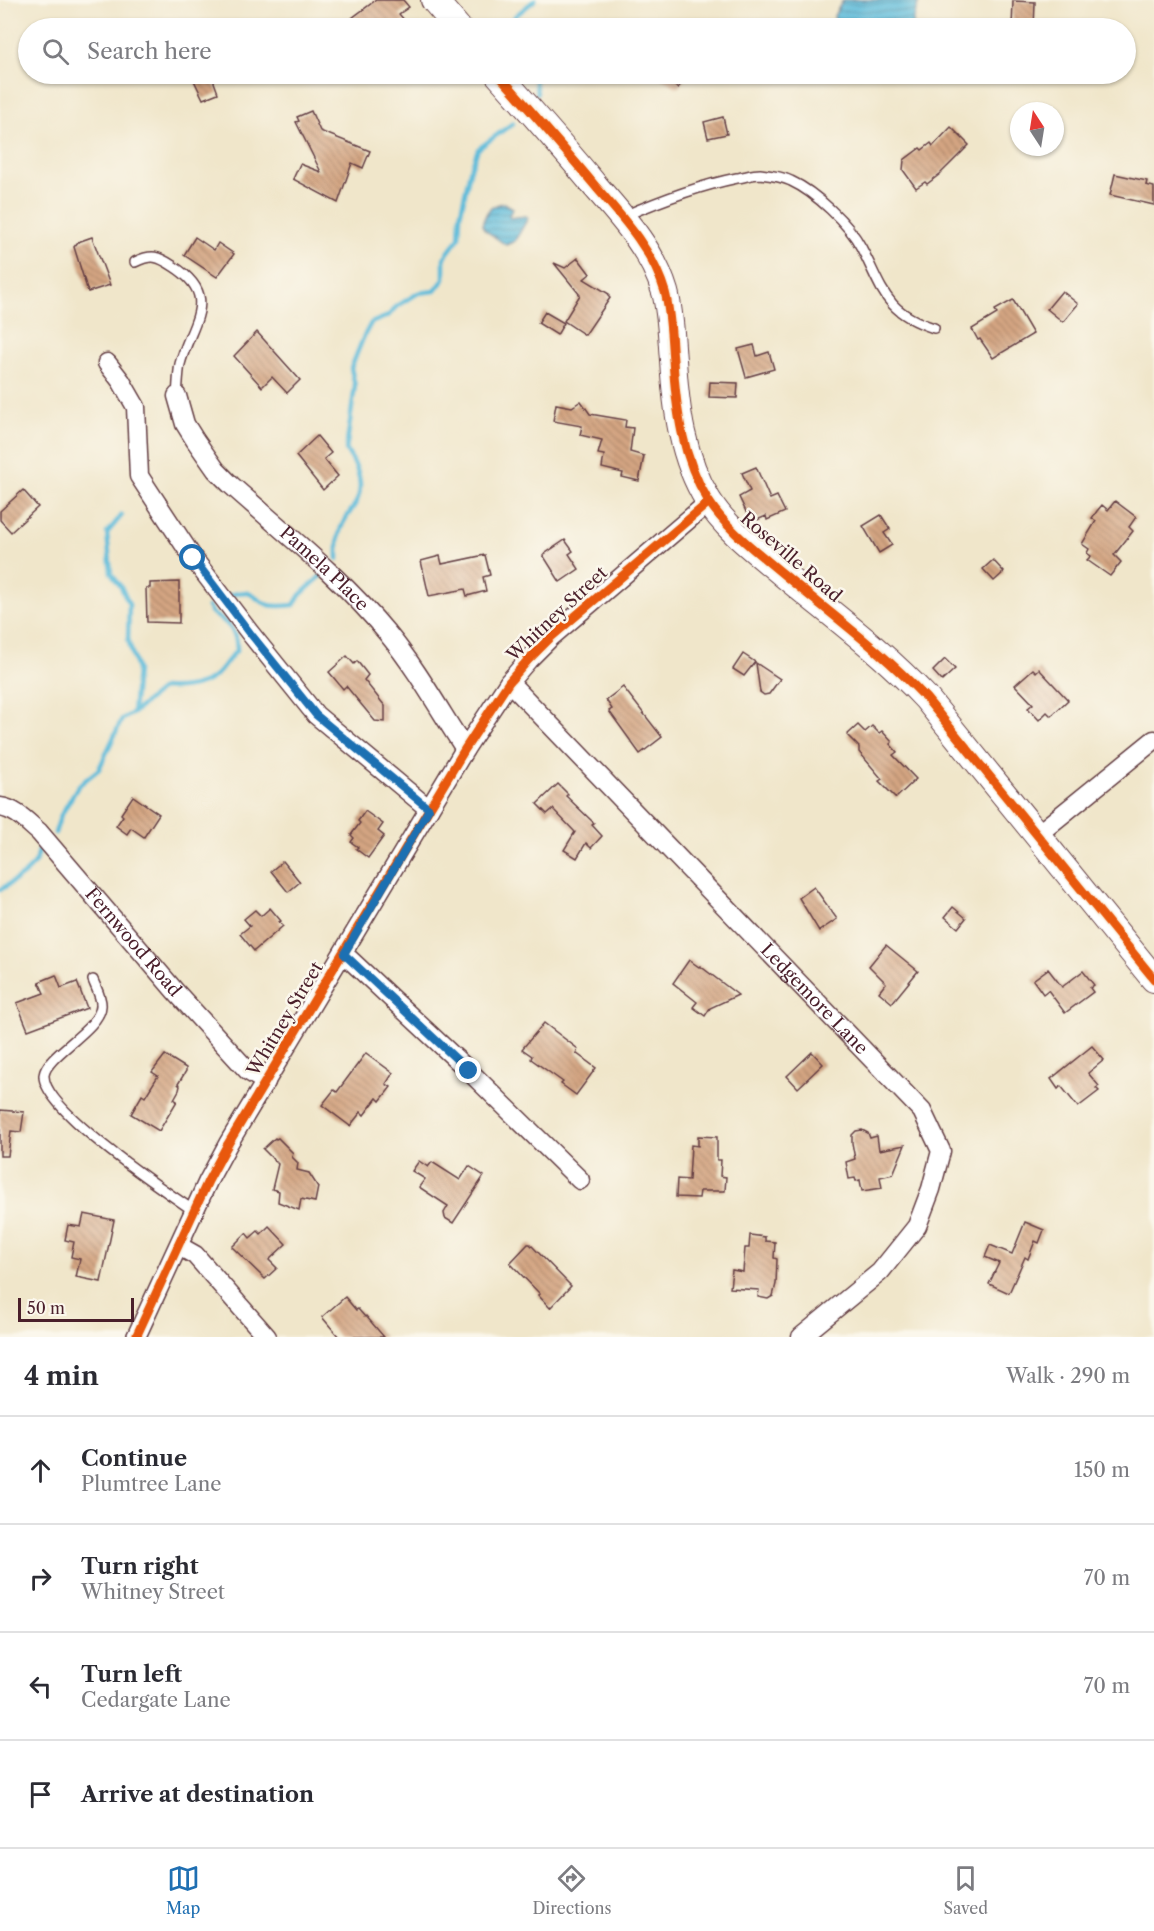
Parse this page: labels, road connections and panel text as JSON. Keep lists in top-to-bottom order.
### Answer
{
  "streets": {
    "street": [
      "Roseville Road",
      "Pamela Place",
      "Whitney Street",
      "Fernwood Road",
      "Ledgemore Lane"
    ]
  },
  "crossings": [
    ["Roseville Road", "Whitney Street"],
    ["Pamela Place", "Whitney Street"],
    ["Whitney Street", "Fernwood Road"],
    ["Whitney Street", "Ledgemore Lane"]
  ],
  "scale_bar": "50 m",
  "north": "top",
  "page": {
    "search": "Search here",
    "scale": "50 m",
    "heading": ["4 min", "Walk · 290 m"],
    "list": [
      ["Continue", "Plumtree Lane", "150 m"],
      ["Turn right", "Whitney Street", "70 m"],
      ["Turn left", "Cedargate Lane", "70 m"],
      "Arrive at destination"
    ],
    "nav": ["Map", "Directions", "Saved"]
  }
}
